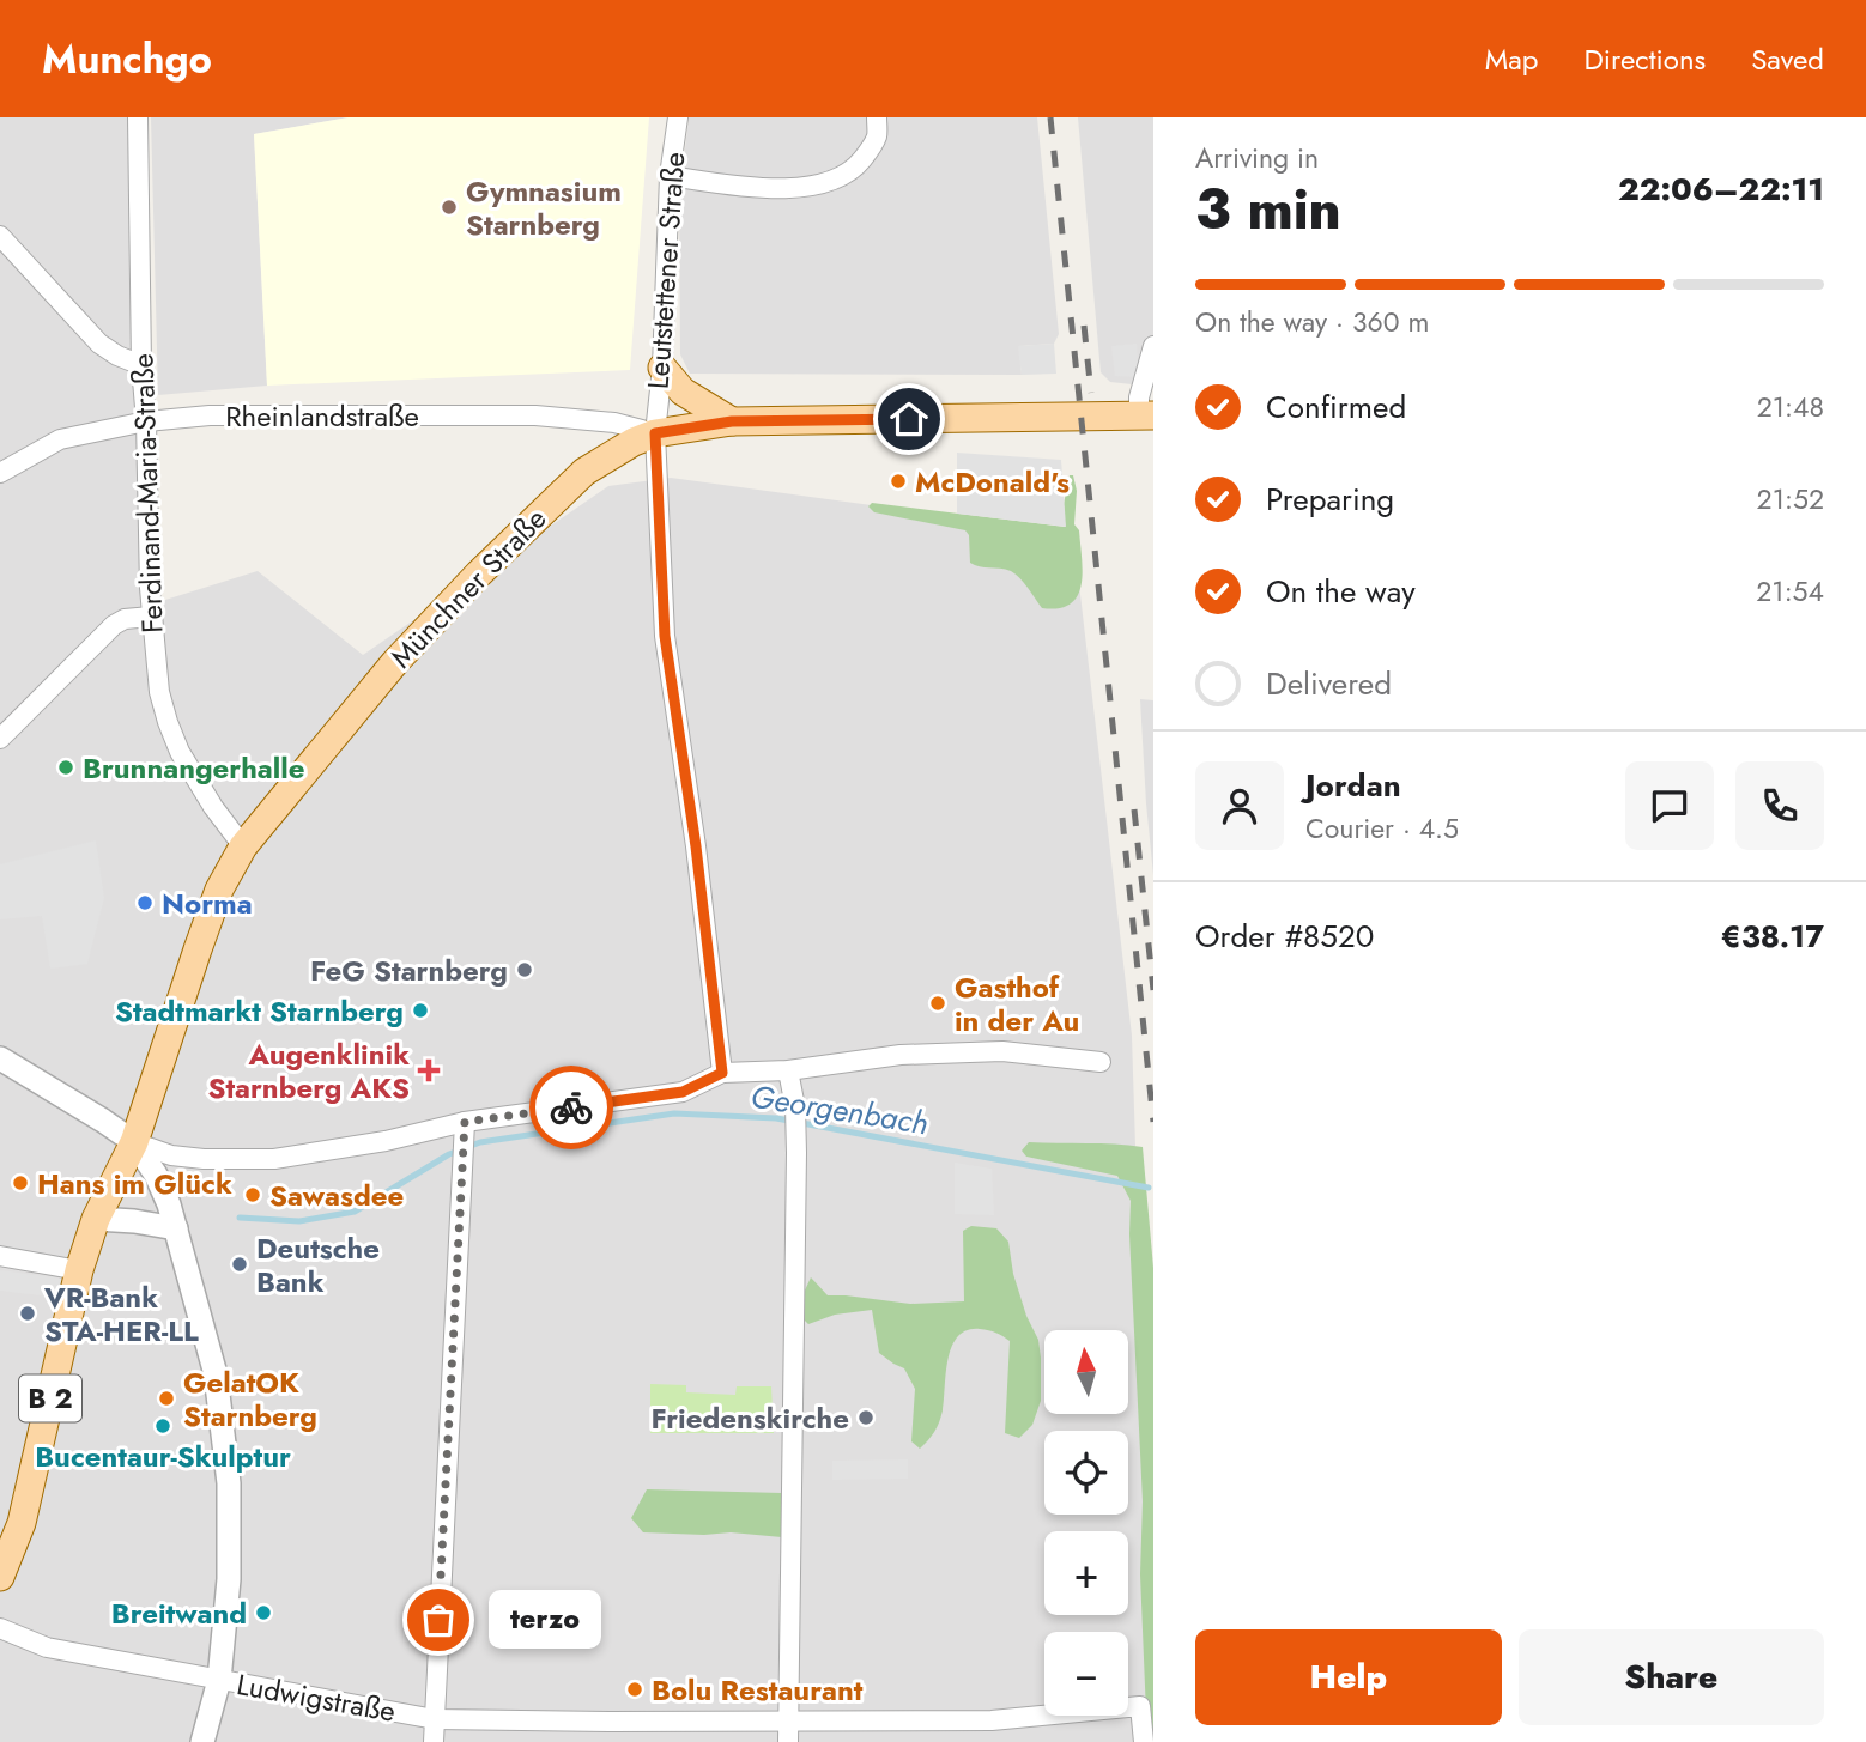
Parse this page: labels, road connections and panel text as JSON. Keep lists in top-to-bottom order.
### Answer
{
  "streets": {
    "main road": ["Münchner Straße", "B 2"],
    "street": [
      "Leutstettener Straße",
      "Rheinlandstraße",
      "Ferdinand-Maria-Straße",
      "Ludwigstraße"
    ]
  },
  "crossings": [
    ["Leutstettener Straße", "Rheinlandstraße"],
    ["Leutstettener Straße", "Münchner Straße"],
    ["Rheinlandstraße", "Ferdinand-Maria-Straße"],
    ["Rheinlandstraße", "Münchner Straße"],
    ["Ferdinand-Maria-Straße", "Münchner Straße"],
    ["Münchner Straße", "B 2"]
  ],
  "water": ["Georgenbach"],
  "places": {
    "other": [
      "Gymnasium Starnberg",
      "McDonald's",
      "Brunnangerhalle",
      "Norma",
      "FeG Starnberg",
      "Gasthof in der Au",
      "Stadtmarkt Starnberg",
      "Hans im Glück",
      "Sawasdee",
      "Deutsche Bank",
      "VR-Bank STA-HER-LL",
      "GelatOK Starnberg",
      "Friedenskirche",
      "Bucentaur-Skulptur",
      "Breitwand",
      "terzo",
      "Bolu Restaurant"
    ],
    "health": ["Augenklinik Starnberg AKS"]
  },
  "north": "top",
  "page": {
    "header": "Munchgo",
    "nav": ["Map", "Directions", "Saved"],
    "heading": ["3 min", "Arriving in", "22:06–22:11"],
    "panel": [
      "Jordan",
      "Courier · 4.5",
      "Order #8520",
      "€38.17"
    ],
    "bar": "On the way · 360 m",
    "list": [
      ["Confirmed", "21:48"],
      ["Preparing", "21:52"],
      ["On the way", "21:54"],
      "Delivered"
    ],
    "map_buttons": ["+", "−"],
    "bubble": "terzo",
    "buttons": ["Help", "Share"]
  }
}
